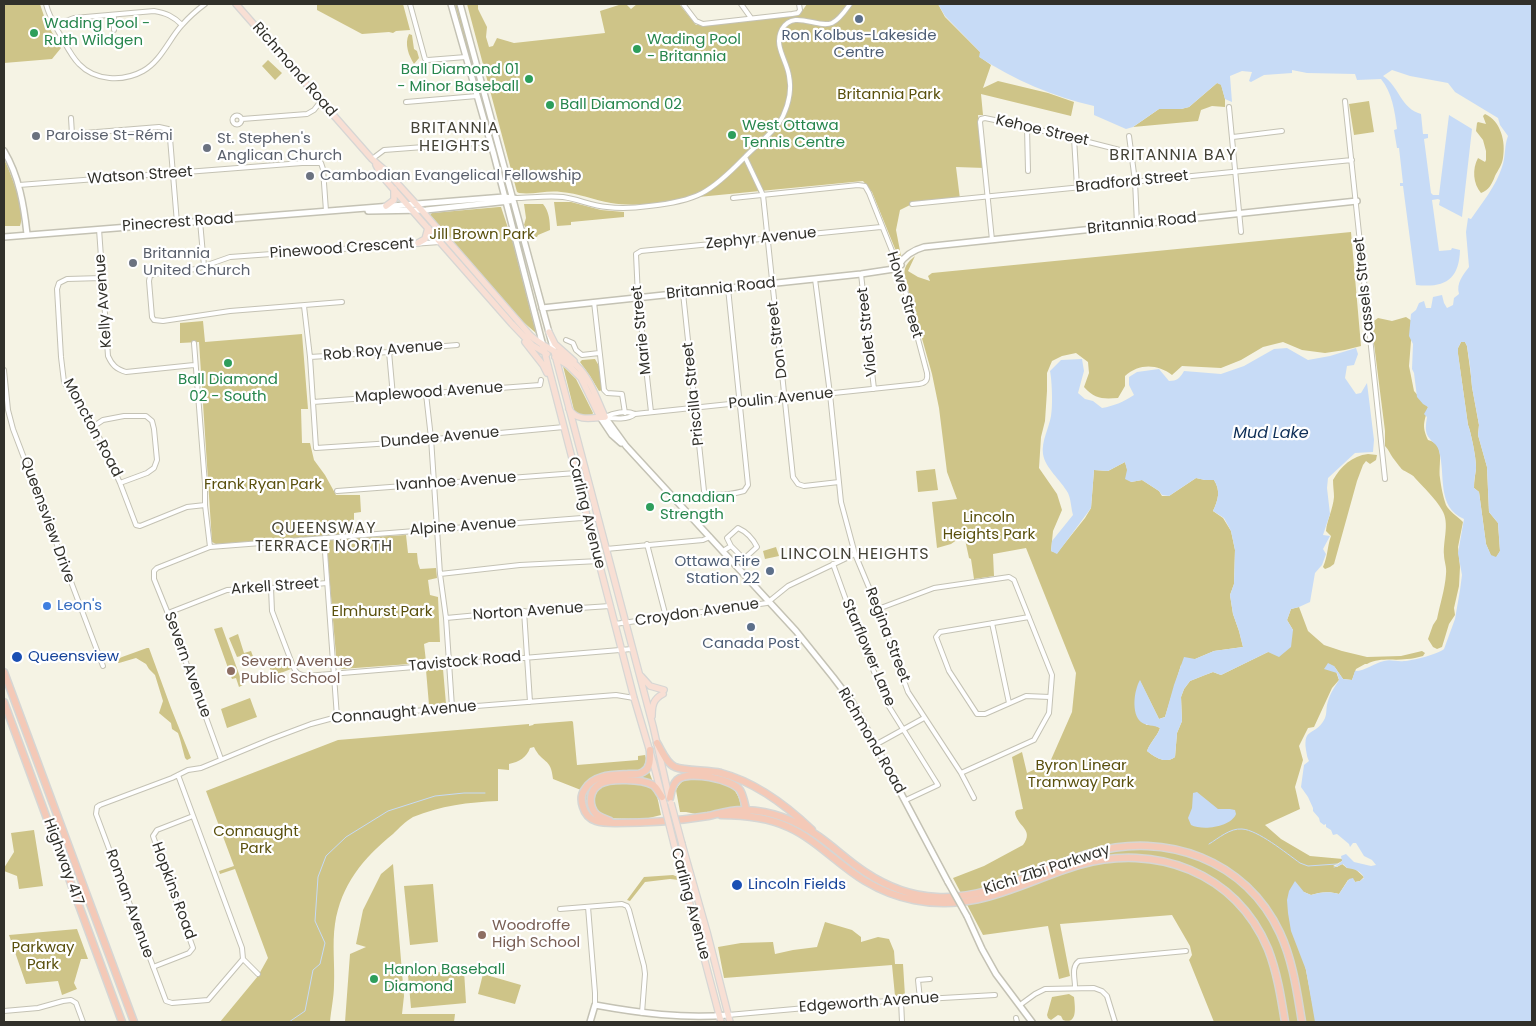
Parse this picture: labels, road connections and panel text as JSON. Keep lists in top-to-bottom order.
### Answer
{
  "streets": {
    "highway": ["Highway 417", "Kichi Zībī Parkway"],
    "main road": [
      "Richmond Road",
      "Pinecrest Road",
      "Britannia Road",
      "Poulin Avenue",
      "Carling Avenue",
      "Edgeworth Avenue"
    ],
    "street": [
      "Kehoe Street",
      "Watson Street",
      "Bradford Street",
      "Zephyr Avenue",
      "Pinewood Crescent",
      "Cassels Street",
      "Howe Street",
      "Kelly Avenue",
      "Marie Street",
      "Violet Street",
      "Don Street",
      "Rob Roy Avenue",
      "Maplewood Avenue",
      "Priscilla Street",
      "Moncton Road",
      "Dundee Avenue",
      "Ivanhoe Avenue",
      "Queensview Drive",
      "Alpine Avenue",
      "Arkell Street",
      "Norton Avenue",
      "Croydon Avenue",
      "Regina Street",
      "Starflower Lane",
      "Tavistock Road",
      "Severn Avenue",
      "Connaught Avenue",
      "Hopkins Road",
      "Roman Avenue"
    ]
  },
  "crossings": [
    ["Richmond Road", "Pinecrest Road"],
    ["Richmond Road", "Pinewood Crescent"],
    ["Richmond Road", "Poulin Avenue"],
    ["Richmond Road", "Carling Avenue"],
    ["Richmond Road", "Croydon Avenue"],
    ["Richmond Road", "Starflower Lane"],
    ["Kehoe Street", "Bradford Street"],
    ["Watson Street", "Pinecrest Road"],
    ["Bradford Street", "Cassels Street"],
    ["Pinecrest Road", "Kelly Avenue"],
    ["Pinecrest Road", "Carling Avenue"],
    ["Britannia Road", "Cassels Street"],
    ["Britannia Road", "Howe Street"],
    ["Britannia Road", "Marie Street"],
    ["Britannia Road", "Violet Street"],
    ["Britannia Road", "Don Street"],
    ["Britannia Road", "Priscilla Street"],
    ["Britannia Road", "Carling Avenue"],
    ["Britannia Road", "Regina Street"],
    ["Zephyr Avenue", "Howe Street"],
    ["Zephyr Avenue", "Marie Street"],
    ["Zephyr Avenue", "Don Street"],
    ["Howe Street", "Don Street"],
    ["Howe Street", "Poulin Avenue"],
    ["Kelly Avenue", "Moncton Road"],
    ["Marie Street", "Poulin Avenue"],
    ["Violet Street", "Poulin Avenue"],
    ["Don Street", "Poulin Avenue"],
    ["Don Street", "Regina Street"],
    ["Maplewood Avenue", "Dundee Avenue"],
    ["Priscilla Street", "Poulin Avenue"],
    ["Poulin Avenue", "Regina Street"],
    ["Dundee Avenue", "Carling Avenue"],
    ["Ivanhoe Avenue", "Carling Avenue"],
    ["Carling Avenue", "Alpine Avenue"],
    ["Carling Avenue", "Norton Avenue"],
    ["Carling Avenue", "Croydon Avenue"],
    ["Carling Avenue", "Tavistock Road"],
    ["Carling Avenue", "Connaught Avenue"],
    ["Carling Avenue", "Kichi Zībī Parkway"],
    ["Carling Avenue", "Edgeworth Avenue"],
    ["Alpine Avenue", "Severn Avenue"],
    ["Arkell Street", "Tavistock Road"],
    ["Arkell Street", "Severn Avenue"],
    ["Croydon Avenue", "Regina Street"],
    ["Croydon Avenue", "Starflower Lane"],
    ["Severn Avenue", "Connaught Avenue"],
    ["Connaught Avenue", "Roman Avenue"],
    ["Hopkins Road", "Roman Avenue"]
  ],
  "districts": [
    "BRITANNIA HEIGHTS",
    "BRITANNIA BAY",
    "QUEENSWAY TERRACE NORTH",
    "LINCOLN HEIGHTS"
  ],
  "water": ["Mud Lake"],
  "parks": [
    "Britannia Park",
    "Jill Brown Park",
    "Frank Ryan Park",
    "Lincoln Heights Park",
    "Elmhurst Park",
    "Byron Linear Tramway Park",
    "Connaught Park",
    "Parkway Park"
  ],
  "places": [
    "Ron Kolbus-Lakeside Centre",
    "Wading Pool - Ruth Wildgen",
    "Wading Pool - Britannia",
    "Ball Diamond 01 - Minor Baseball",
    "Ball Diamond 02",
    "West Ottawa Tennis Centre",
    "Paroisse St-Rémi",
    "St. Stephen's Anglican Church",
    "Cambodian Evangelical Fellowship",
    "Britannia United Church",
    "Ball Diamond 02 - South",
    "Canadian Strength",
    "Ottawa Fire Station 22",
    "Leon's",
    "Canada Post",
    "Queensview",
    "Severn Avenue Public School",
    "Lincoln Fields",
    "Woodroffe High School",
    "Hanlon Baseball Diamond"
  ]
}
